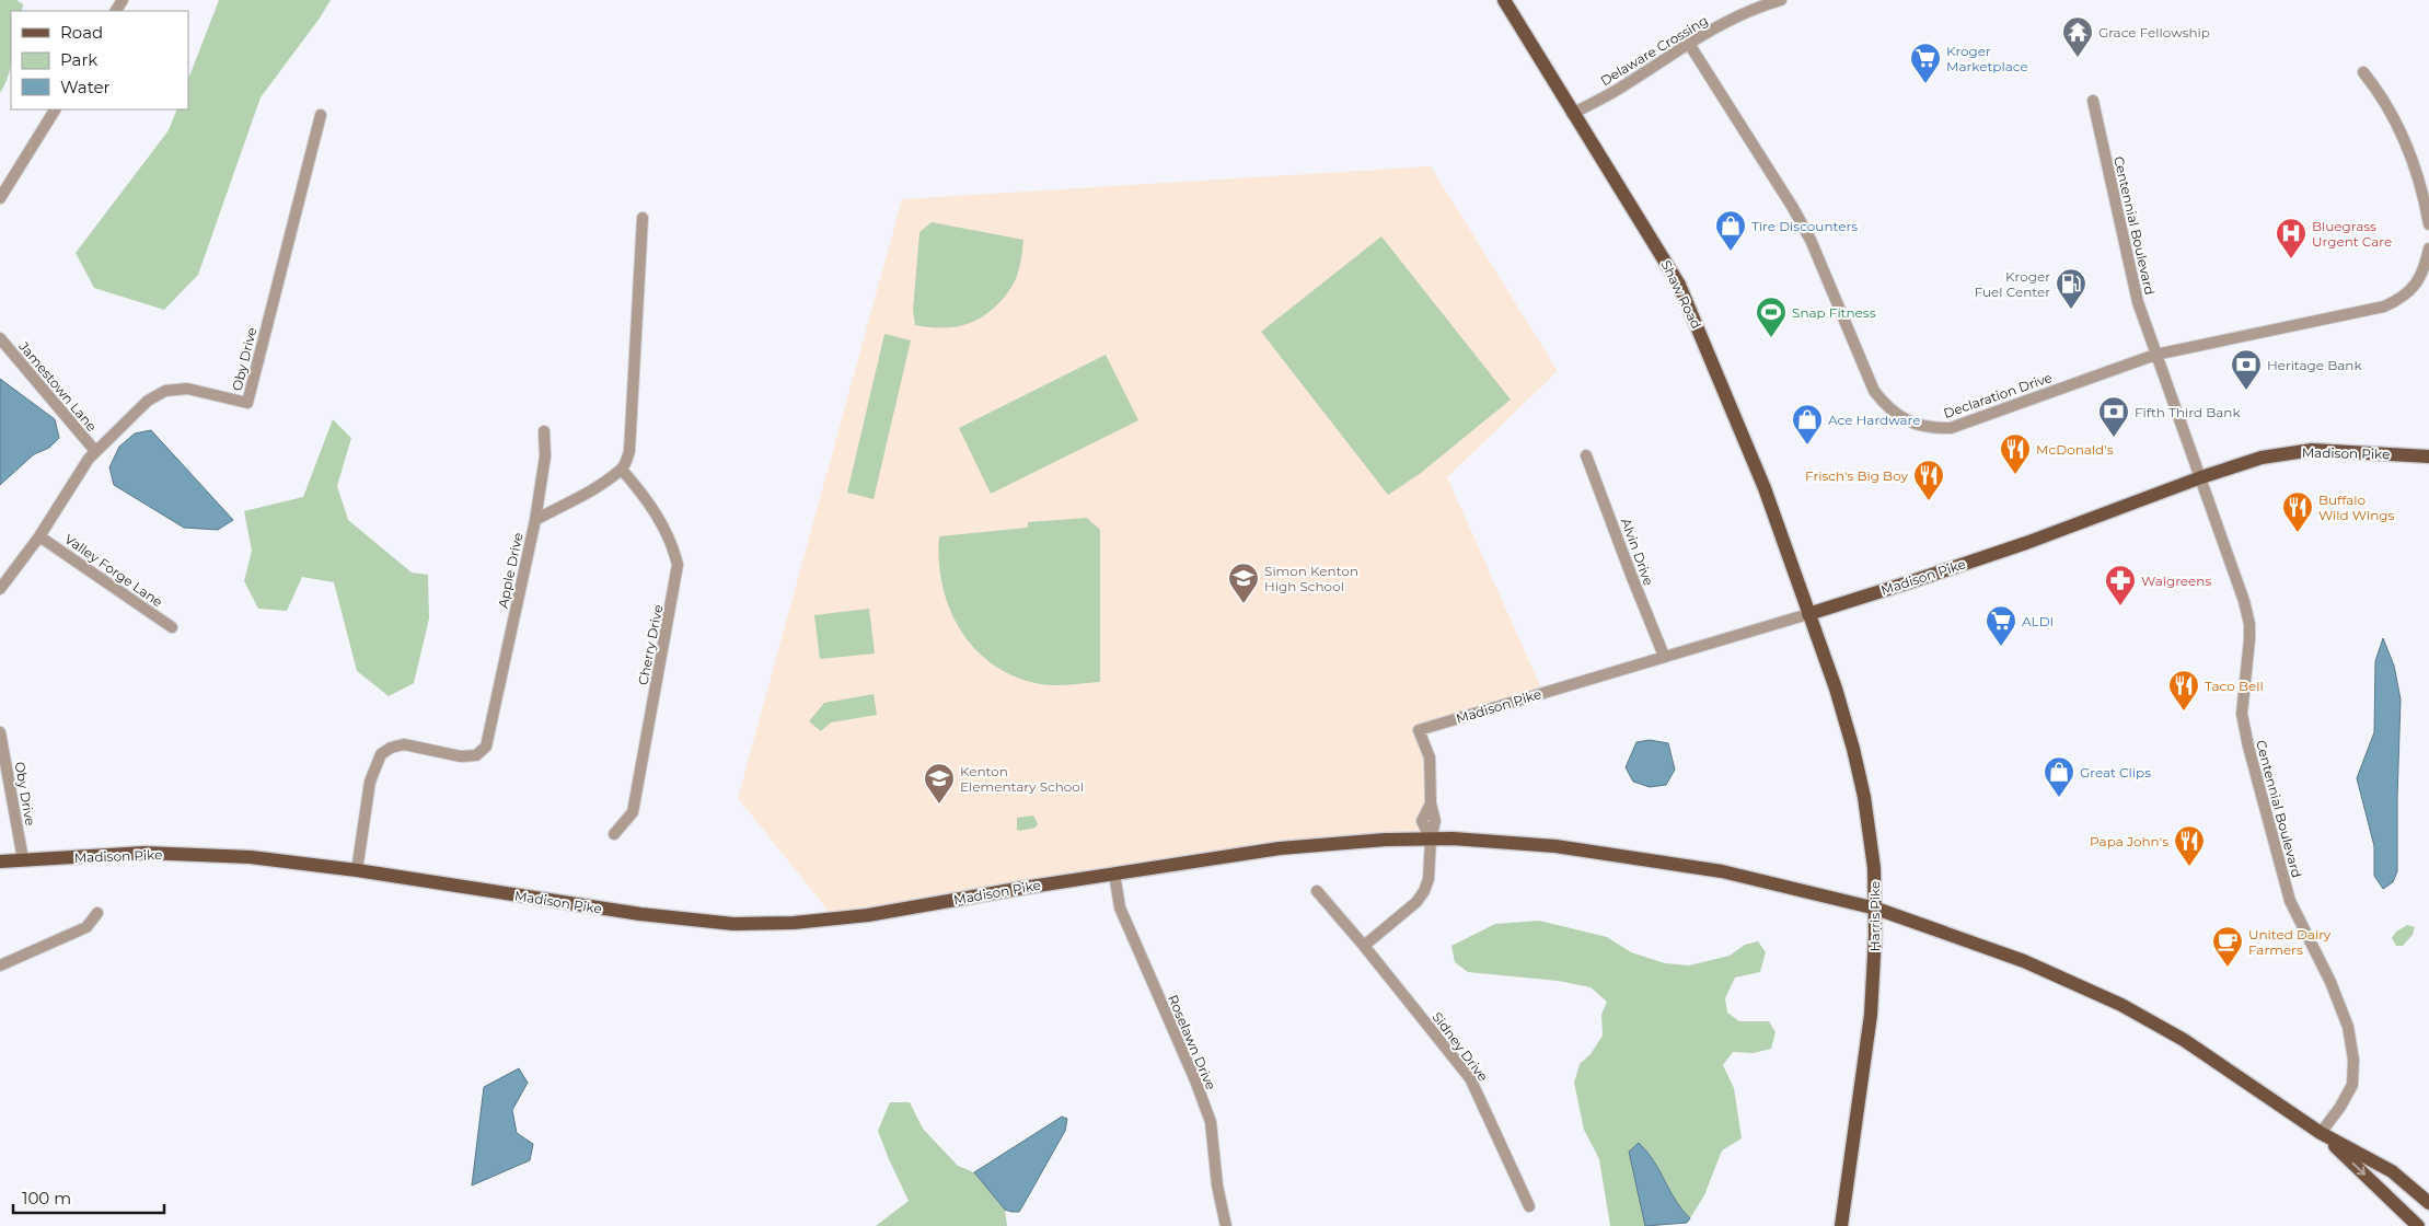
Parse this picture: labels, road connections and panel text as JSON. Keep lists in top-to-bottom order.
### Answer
{
  "streets": {
    "main road": ["Shaw Road", "Madison Pike", "Harris Pike"],
    "street": [
      "Delaware Crossing",
      "Centennial Boulevard",
      "Oby Drive",
      "Jamestown Lane",
      "Declaration Drive",
      "Alvin Drive",
      "Valley Forge Lane",
      "Apple Drive",
      "Cherry Drive",
      "Roselawn Drive",
      "Sidney Drive"
    ]
  },
  "crossings": [
    ["Delaware Crossing", "Shaw Road"],
    ["Delaware Crossing", "Declaration Drive"],
    ["Centennial Boulevard", "Declaration Drive"],
    ["Centennial Boulevard", "Madison Pike"],
    ["Shaw Road", "Madison Pike"],
    ["Shaw Road", "Harris Pike"],
    ["Oby Drive", "Jamestown Lane"],
    ["Oby Drive", "Madison Pike"],
    ["Oby Drive", "Valley Forge Lane"],
    ["Madison Pike", "Alvin Drive"],
    ["Madison Pike", "Apple Drive"],
    ["Madison Pike", "Harris Pike"],
    ["Madison Pike", "Roselawn Drive"],
    ["Apple Drive", "Cherry Drive"]
  ],
  "places": {
    "temple": ["Grace Fellowship"],
    "supermarket": ["Kroger Marketplace", "ALDI"],
    "shop": ["Tire Discounters", "Ace Hardware", "Great Clips"],
    "hospital": ["Bluegrass Urgent Care"],
    "fuel station": ["Kroger Fuel Center"],
    "sports": ["Snap Fitness"],
    "bank": ["Heritage Bank", "Fifth Third Bank"],
    "restaurant": [
      "McDonald's",
      "Frisch's Big Boy",
      "Buffalo Wild Wings",
      "Taco Bell",
      "Papa John's"
    ],
    "school or university": ["Simon Kenton High School", "Kenton Elementary School"],
    "pharmacy": ["Walgreens"],
    "cafe": ["United Dairy Farmers"]
  },
  "legend": ["Road", "Park", "Water"],
  "scale_bar": "100 m"
}
